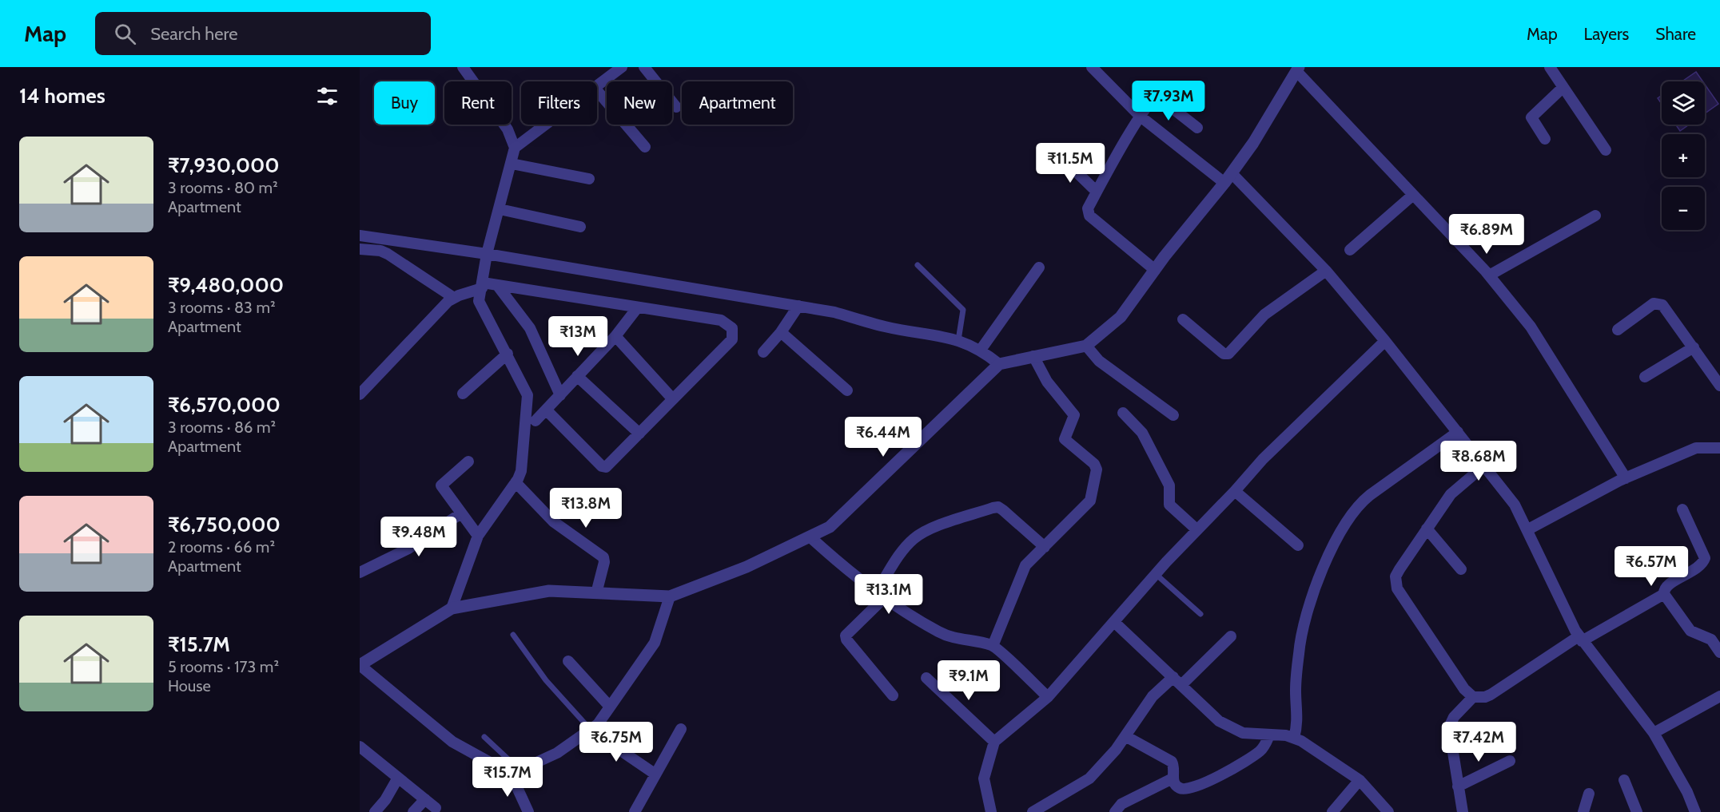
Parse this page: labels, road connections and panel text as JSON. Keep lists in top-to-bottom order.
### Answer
{
  "page": {
    "header": "Map",
    "search": "Search here",
    "nav": ["Map", "Layers", "Share"],
    "heading": "14 homes",
    "price": [
      "₹7.93M",
      "₹11.5M",
      "₹6.89M",
      "₹13M",
      "₹6.44M",
      "₹8.68M",
      "₹13.8M",
      "₹9.48M",
      "₹6.57M",
      "₹13.1M",
      "₹9.1M",
      "₹6.75M",
      "₹7.42M",
      "₹15.7M"
    ],
    "map_buttons": ["+", "−"],
    "chip": [
      "Buy",
      "Rent",
      "Filters",
      "New",
      "Apartment"
    ],
    "list": [
      {
        "name": "₹7,930,000",
        "note": "3 rooms · 80 m² · Apartment"
      },
      {
        "name": "₹9,480,000",
        "note": "3 rooms · 83 m² · Apartment"
      },
      {
        "name": "₹6,570,000",
        "note": "3 rooms · 86 m² · Apartment"
      },
      {
        "name": "₹6,750,000",
        "note": "2 rooms · 66 m² · Apartment"
      },
      {
        "name": "₹15.7M",
        "note": "5 rooms · 173 m² · House"
      }
    ]
  }
}
